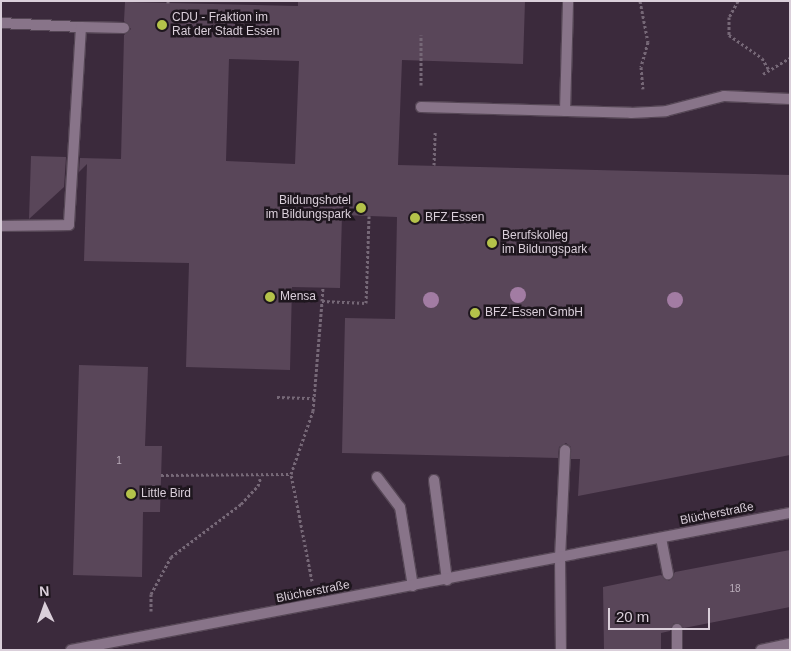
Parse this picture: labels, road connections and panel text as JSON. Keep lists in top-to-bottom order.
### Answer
{
  "streets": {
    "street": ["Blücherstraße"]
  },
  "places": [
    "CDU - Fraktion im Rat der Stadt Essen",
    "Bildungshotel im Bildungspark",
    "BFZ Essen",
    "Berufskolleg im Bildungspark",
    "Mensa",
    "BFZ-Essen GmbH",
    "Little Bird"
  ],
  "house_numbers": ["1", "18"],
  "scale_bar": "20 m",
  "north": "top"
}
